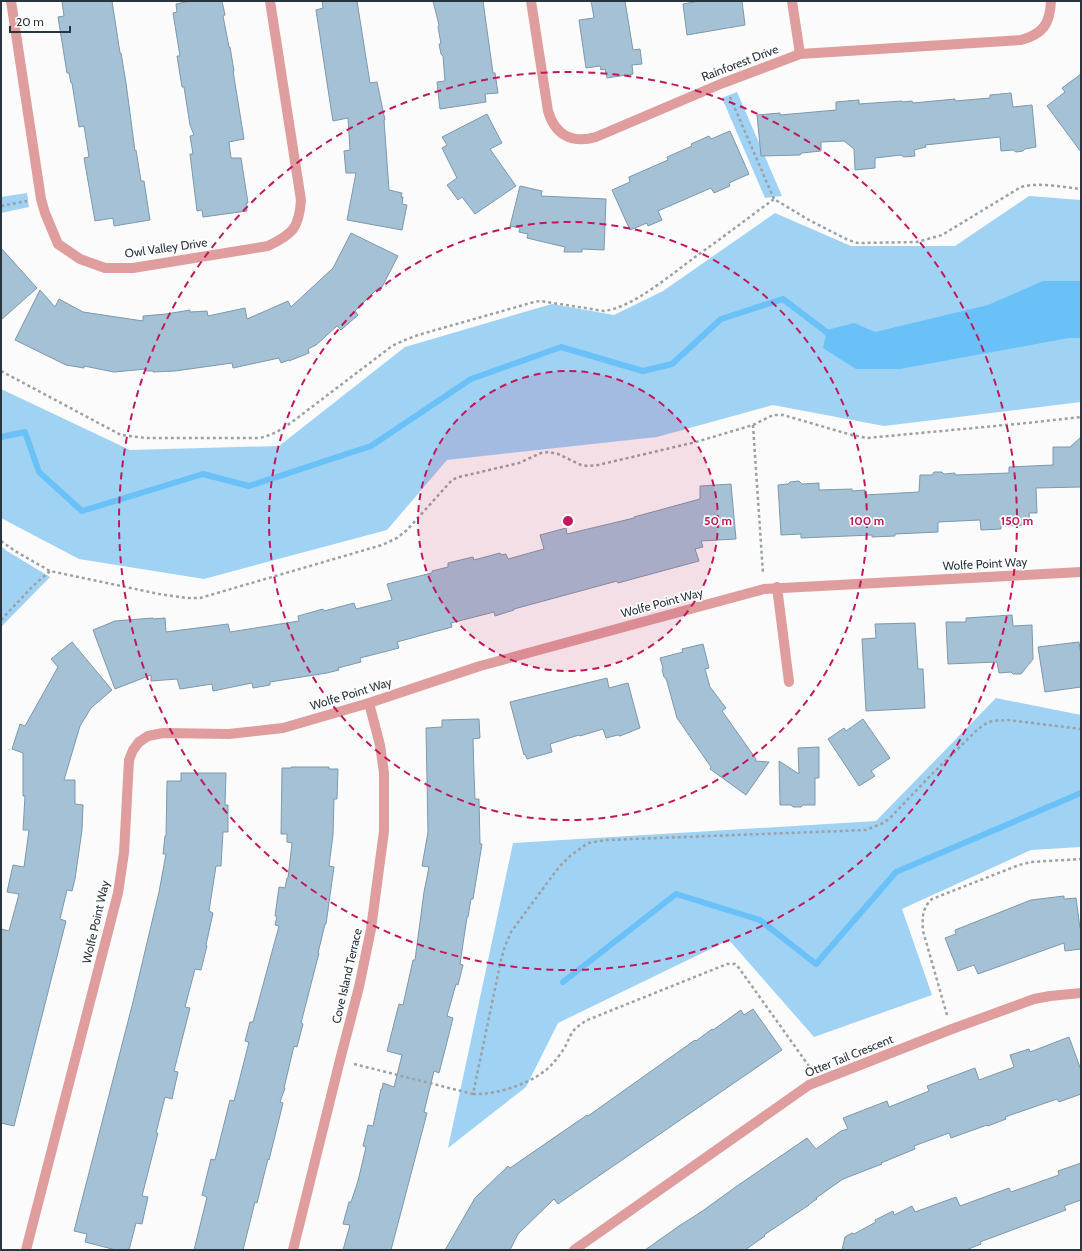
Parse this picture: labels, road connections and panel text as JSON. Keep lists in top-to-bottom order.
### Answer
{
  "streets": {
    "street": [
      "Rainforest Drive",
      "Owl Valley Drive",
      "Wolfe Point Way",
      "Cove Island Terrace",
      "Otter Tail Crescent"
    ]
  },
  "crossings": [
    ["Wolfe Point Way", "Cove Island Terrace"]
  ],
  "scale_bar": "20 m",
  "rings": ["50 m", "100 m", "150 m"]
}
